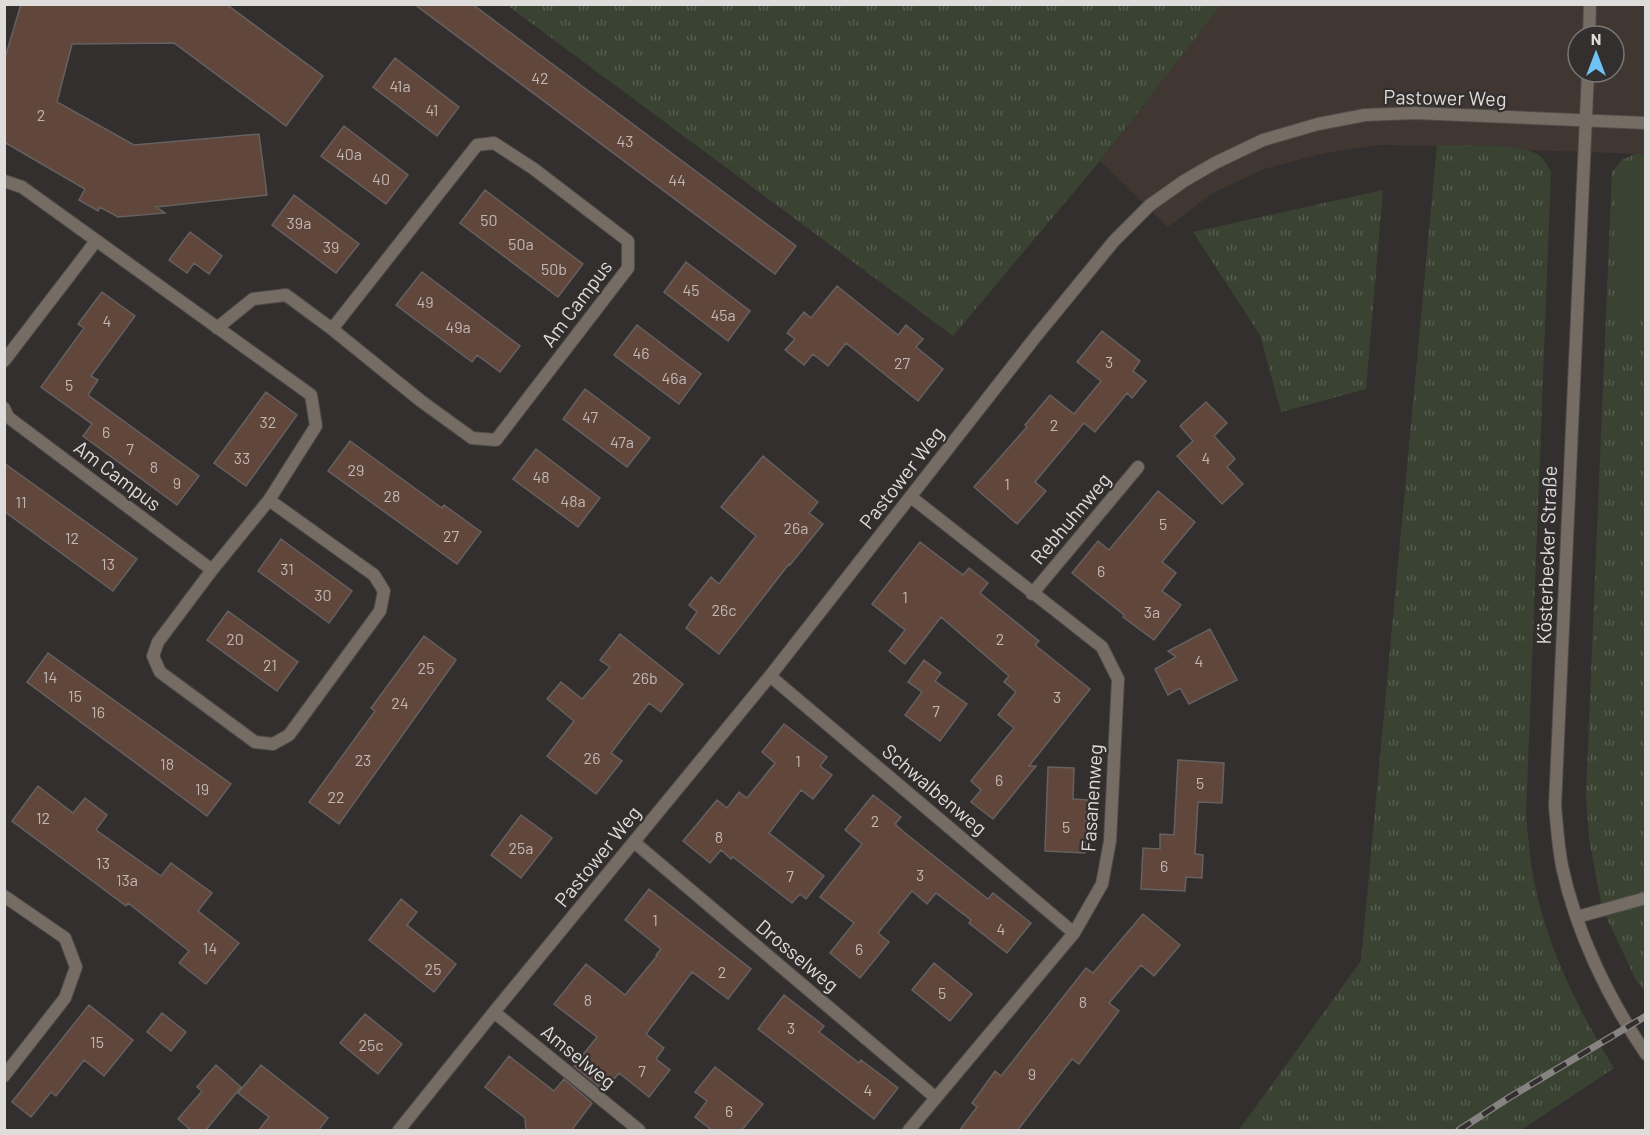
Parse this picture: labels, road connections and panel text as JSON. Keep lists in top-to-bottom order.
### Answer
{
  "streets": {
    "street": [
      "Pastower Weg",
      "Am Campus",
      "Rebhuhnweg",
      "Kösterbecker Straße",
      "Schwalbenweg",
      "Fasanenweg",
      "Drosselweg",
      "Amselweg"
    ]
  },
  "crossings": [
    ["Pastower Weg", "Kösterbecker Straße"],
    ["Pastower Weg", "Schwalbenweg"],
    ["Pastower Weg", "Fasanenweg"],
    ["Pastower Weg", "Drosselweg"],
    ["Pastower Weg", "Amselweg"],
    ["Rebhuhnweg", "Fasanenweg"],
    ["Schwalbenweg", "Fasanenweg"],
    ["Fasanenweg", "Drosselweg"]
  ],
  "house_numbers": [
    "42",
    "41a",
    "41",
    "2",
    "43",
    "40a",
    "40",
    "44",
    "50",
    "39a",
    "50a",
    "39",
    "50b",
    "45",
    "49",
    "45a",
    "4",
    "49a",
    "46",
    "3",
    "27",
    "46a",
    "5",
    "47",
    "32",
    "2",
    "6",
    "47a",
    "7",
    "33",
    "4",
    "8",
    "29",
    "48",
    "9",
    "1",
    "28",
    "48a",
    "11",
    "5",
    "26a",
    "27",
    "12",
    "13",
    "31",
    "6",
    "30",
    "1",
    "26c",
    "3a",
    "20",
    "2",
    "4",
    "21",
    "25",
    "14",
    "26b",
    "15",
    "3",
    "24",
    "7",
    "16",
    "26",
    "23",
    "1",
    "18",
    "6",
    "5",
    "19",
    "22",
    "12",
    "2",
    "5",
    "8",
    "25a",
    "13",
    "6",
    "3",
    "7",
    "13a",
    "1",
    "4",
    "14",
    "6",
    "25",
    "2",
    "5",
    "8",
    "8",
    "3",
    "15",
    "25c",
    "7",
    "9",
    "4",
    "6"
  ],
  "north": "top"
}
